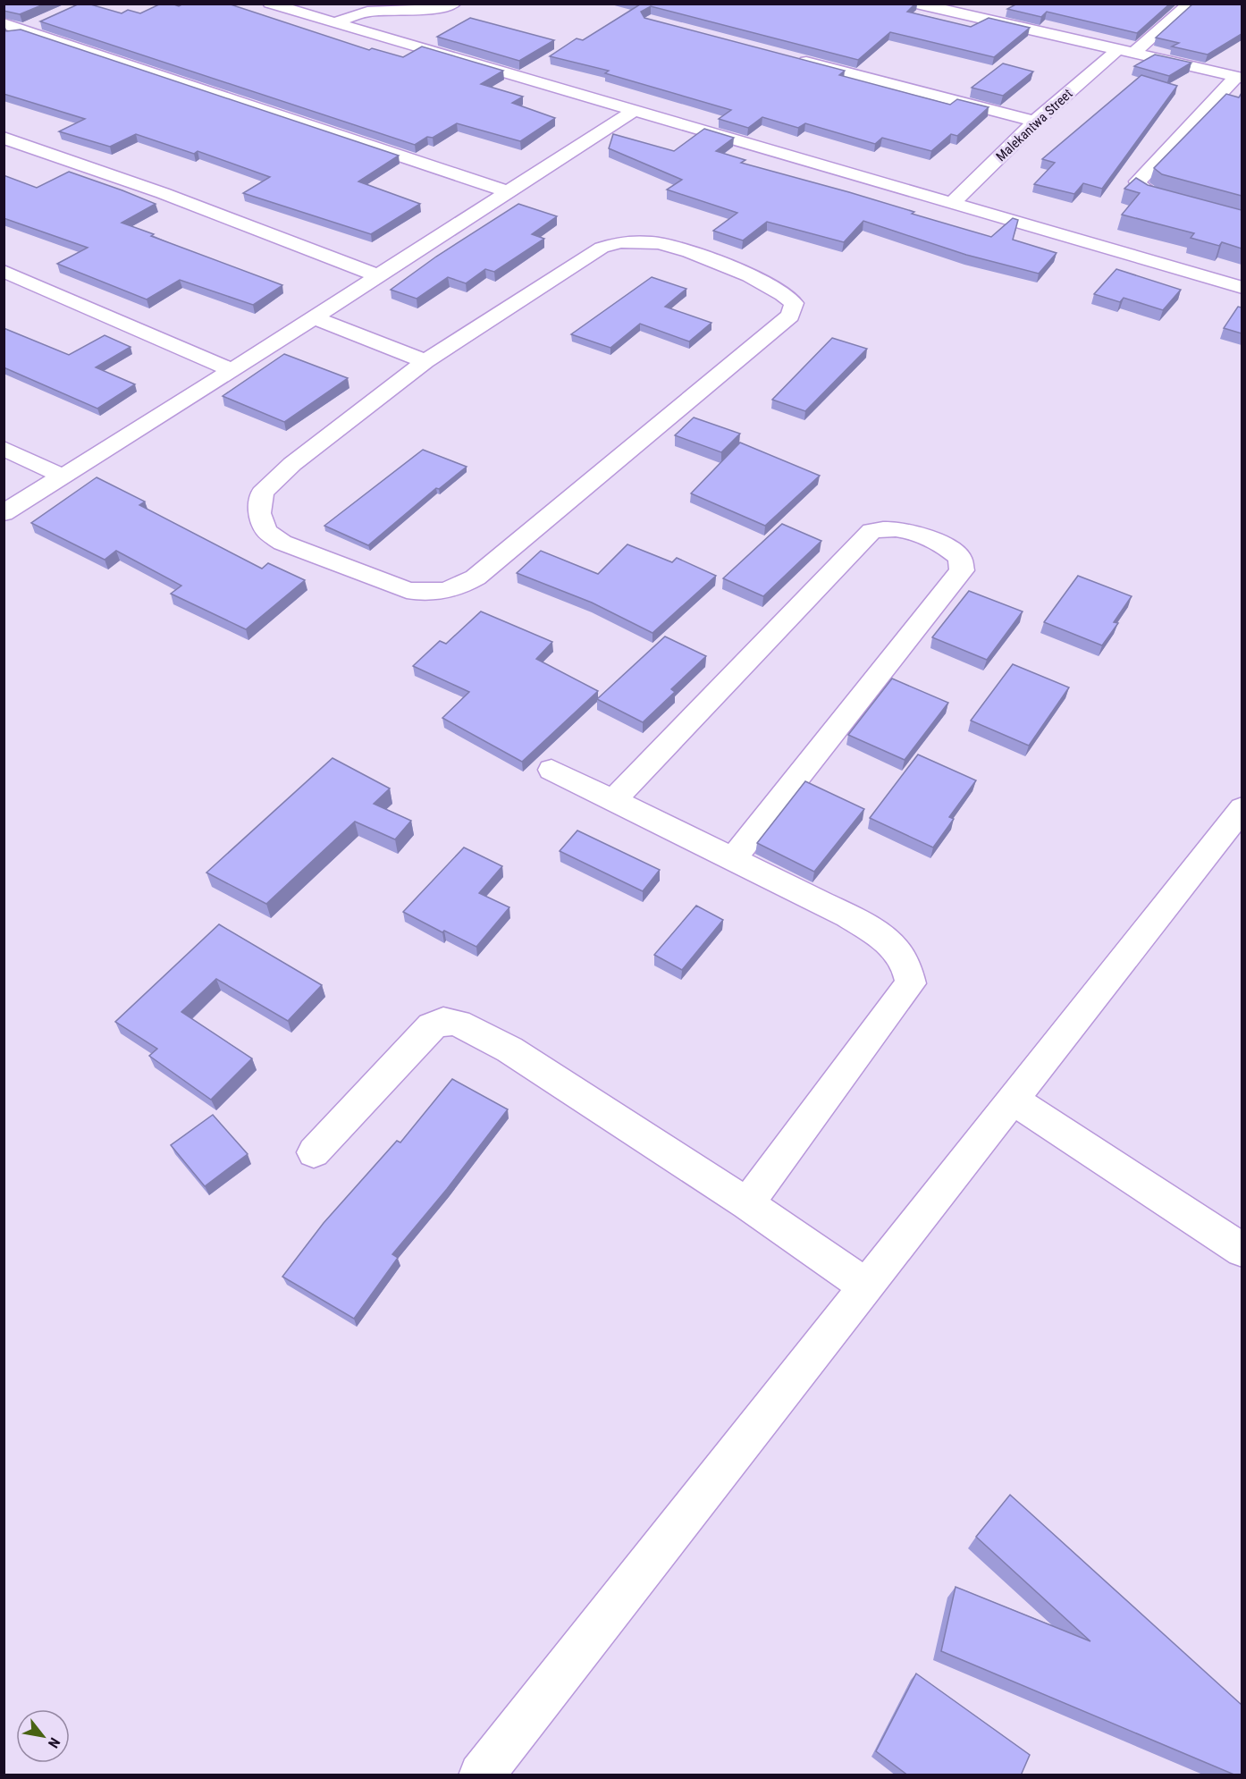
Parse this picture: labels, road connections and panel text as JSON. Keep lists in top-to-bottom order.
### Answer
{
  "streets": {
    "street": ["Malekantwa Street"]
  },
  "north": "bottom right"
}
